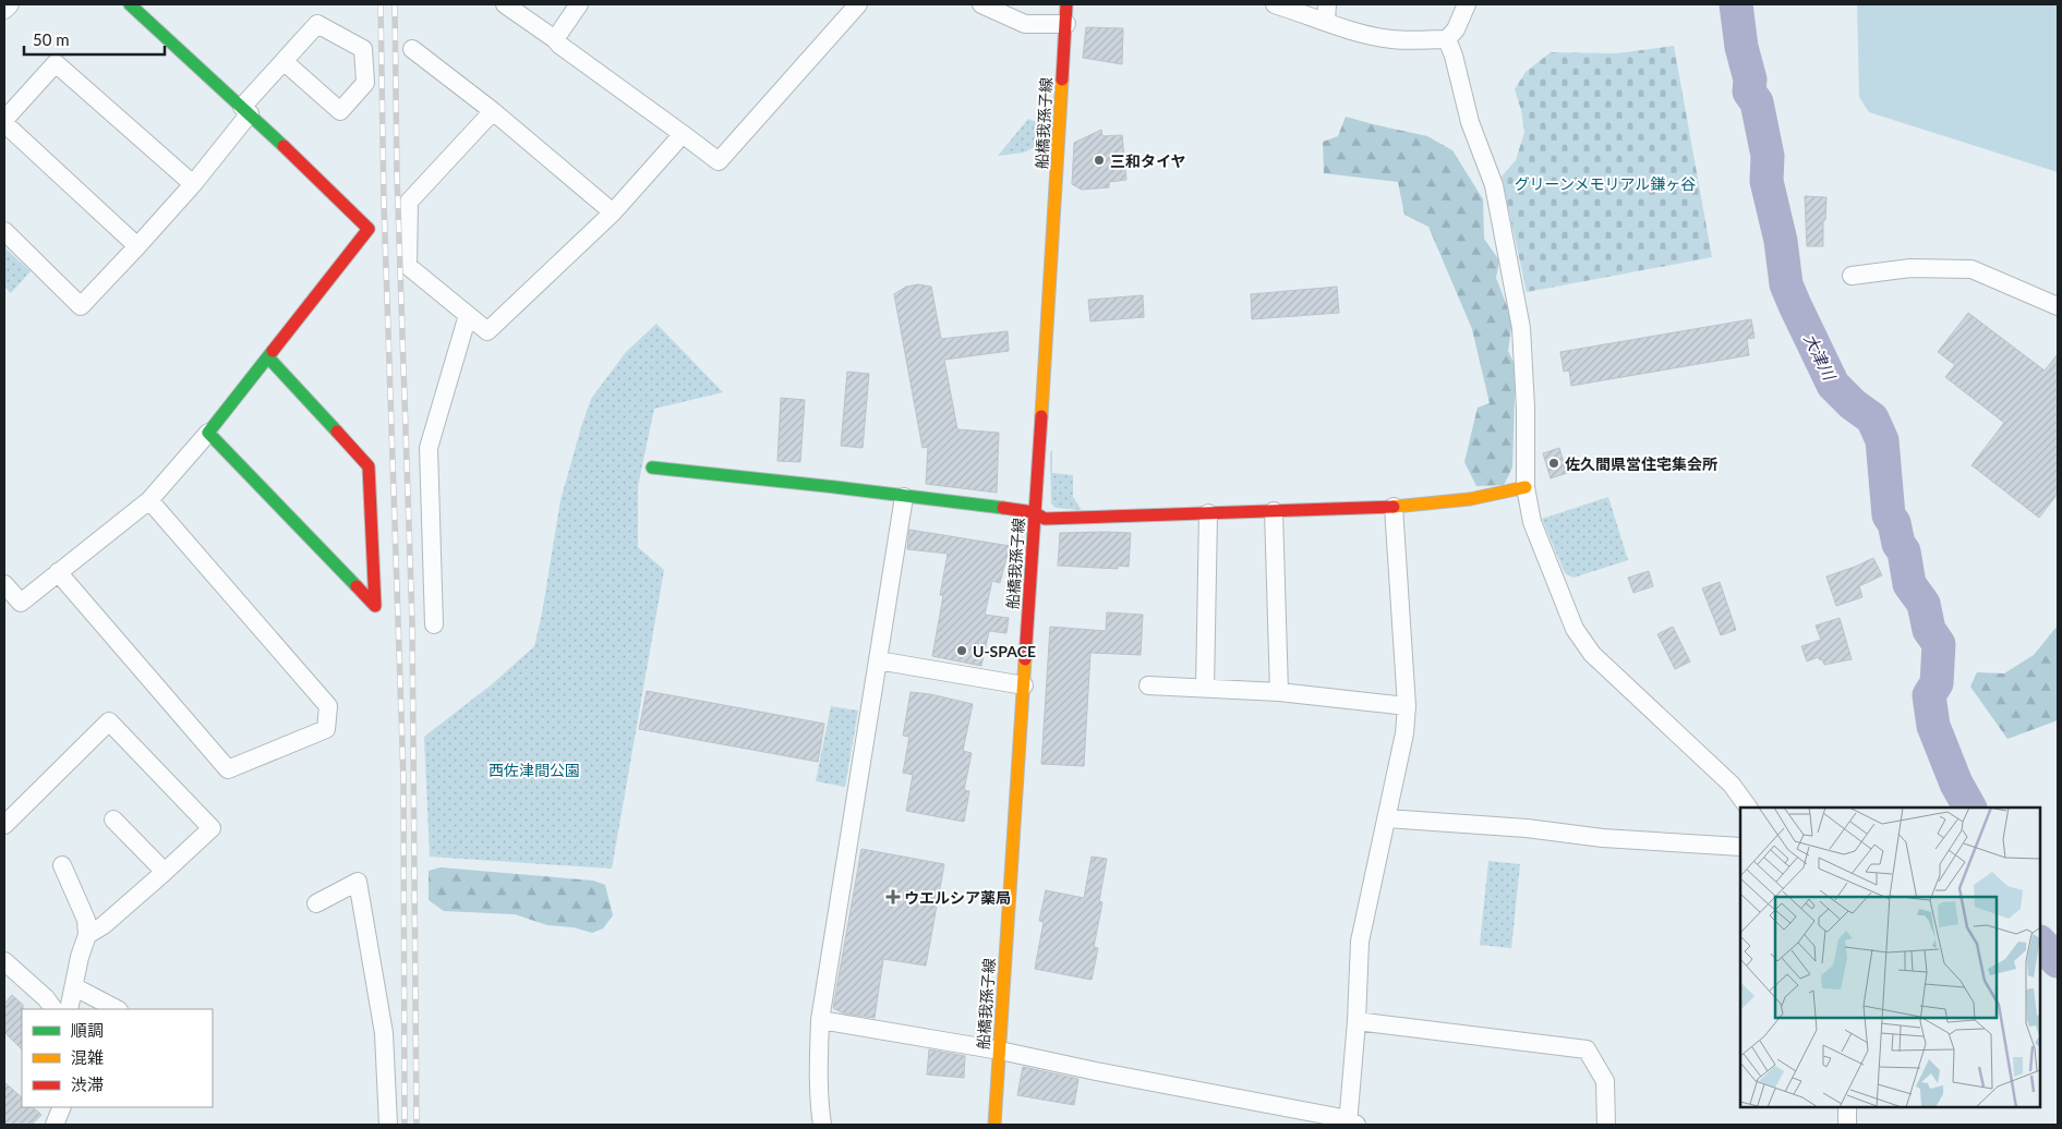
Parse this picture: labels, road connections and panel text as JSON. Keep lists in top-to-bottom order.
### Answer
{
  "streets": {
    "street": ["船橋我孫子線"]
  },
  "water": ["大津川"],
  "parks": ["グリーンメモリアル鎌ヶ谷", "西佐津間公園"],
  "places": {
    "other": ["三和タイヤ", "佐久間県営住宅集会所", "U-SPACE"],
    "health": ["ウエルシア薬局"]
  },
  "legend": ["順調", "混雑", "渋滞"],
  "scale_bar": "50 m"
}
